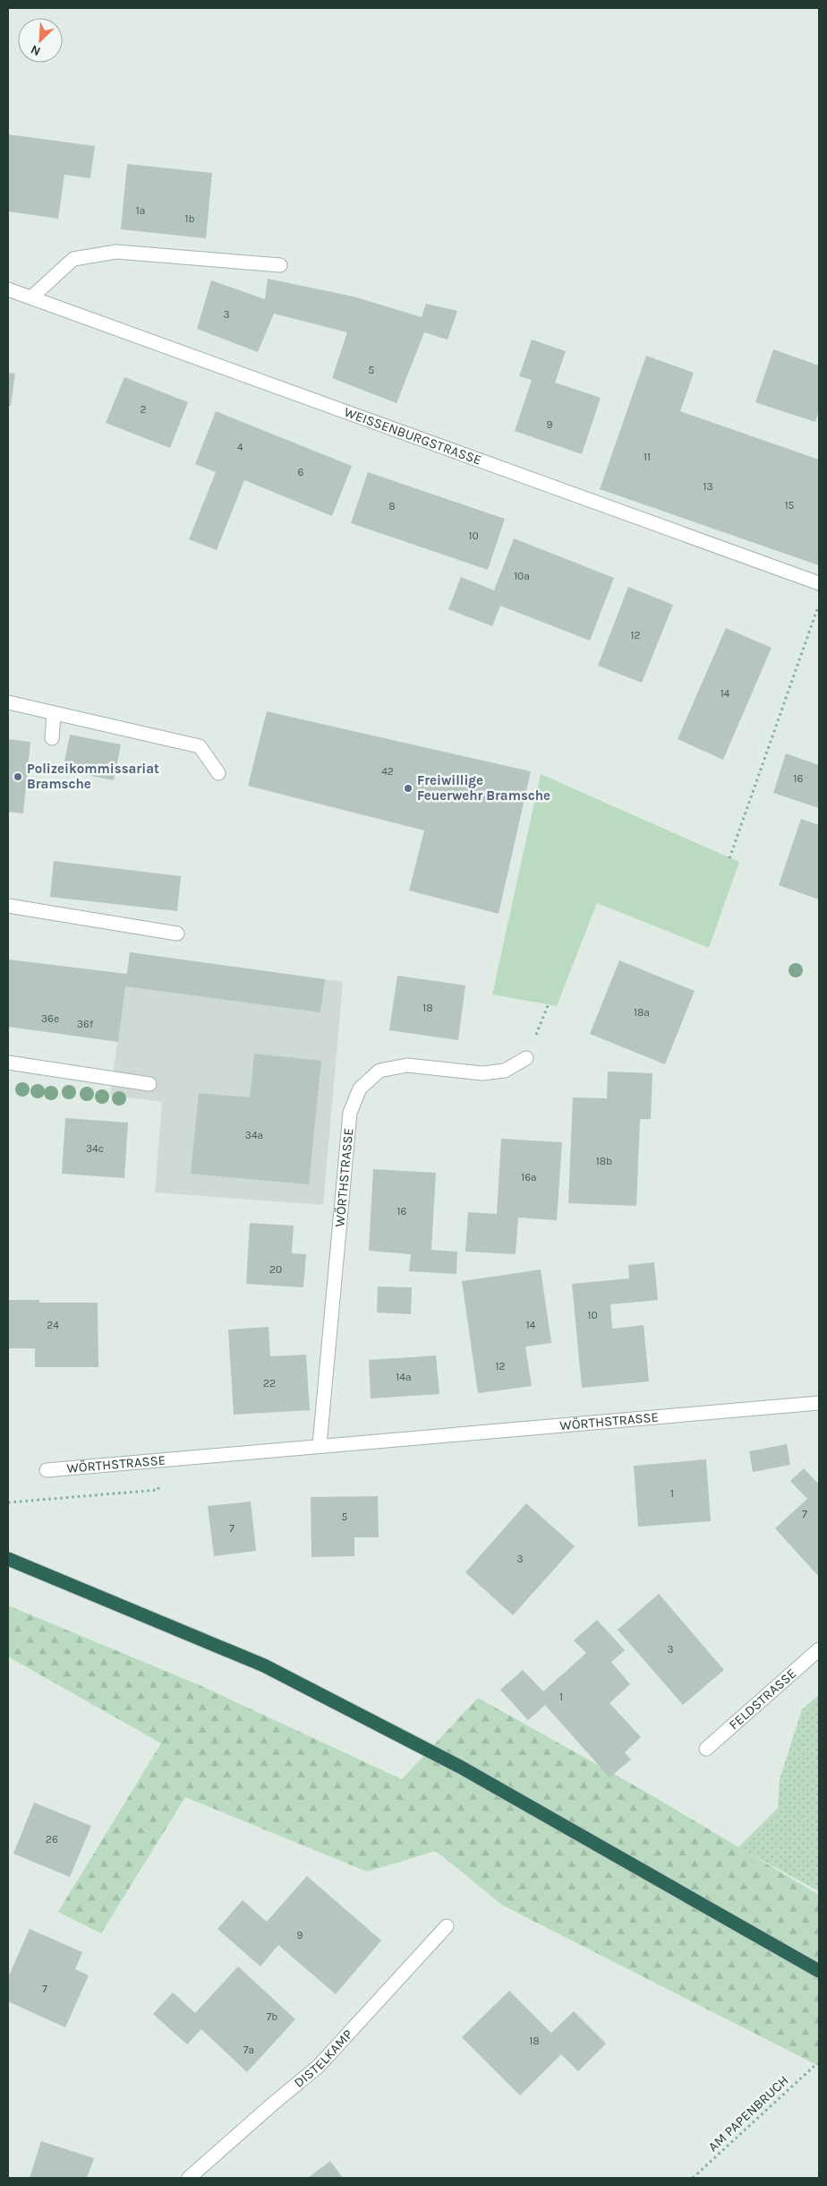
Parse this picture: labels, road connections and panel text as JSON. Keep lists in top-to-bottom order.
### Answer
{
  "streets": {
    "street": [
      "WEISSENBURGSTRASSE",
      "WÖRTHSTRASSE",
      "FELDSTRASSE",
      "DISTELKAMP"
    ],
    "path": ["AM PAPENBRUCH"]
  },
  "places": ["Polizeikommissariat Bramsche", "Freiwillige Feuerwehr Bramsche"],
  "house_numbers": [
    "1a",
    "1b",
    "3",
    "5",
    "2",
    "9",
    "4",
    "11",
    "6",
    "13",
    "15",
    "8",
    "10",
    "10a",
    "12",
    "14",
    "42",
    "16",
    "18",
    "18a",
    "36e",
    "36f",
    "34a",
    "34c",
    "18b",
    "16a",
    "16",
    "20",
    "10",
    "24",
    "14",
    "12",
    "14a",
    "22",
    "1",
    "7",
    "5",
    "7",
    "3",
    "3",
    "1",
    "26",
    "9",
    "7",
    "7b",
    "18",
    "7a"
  ],
  "north": "bottom left"
}
